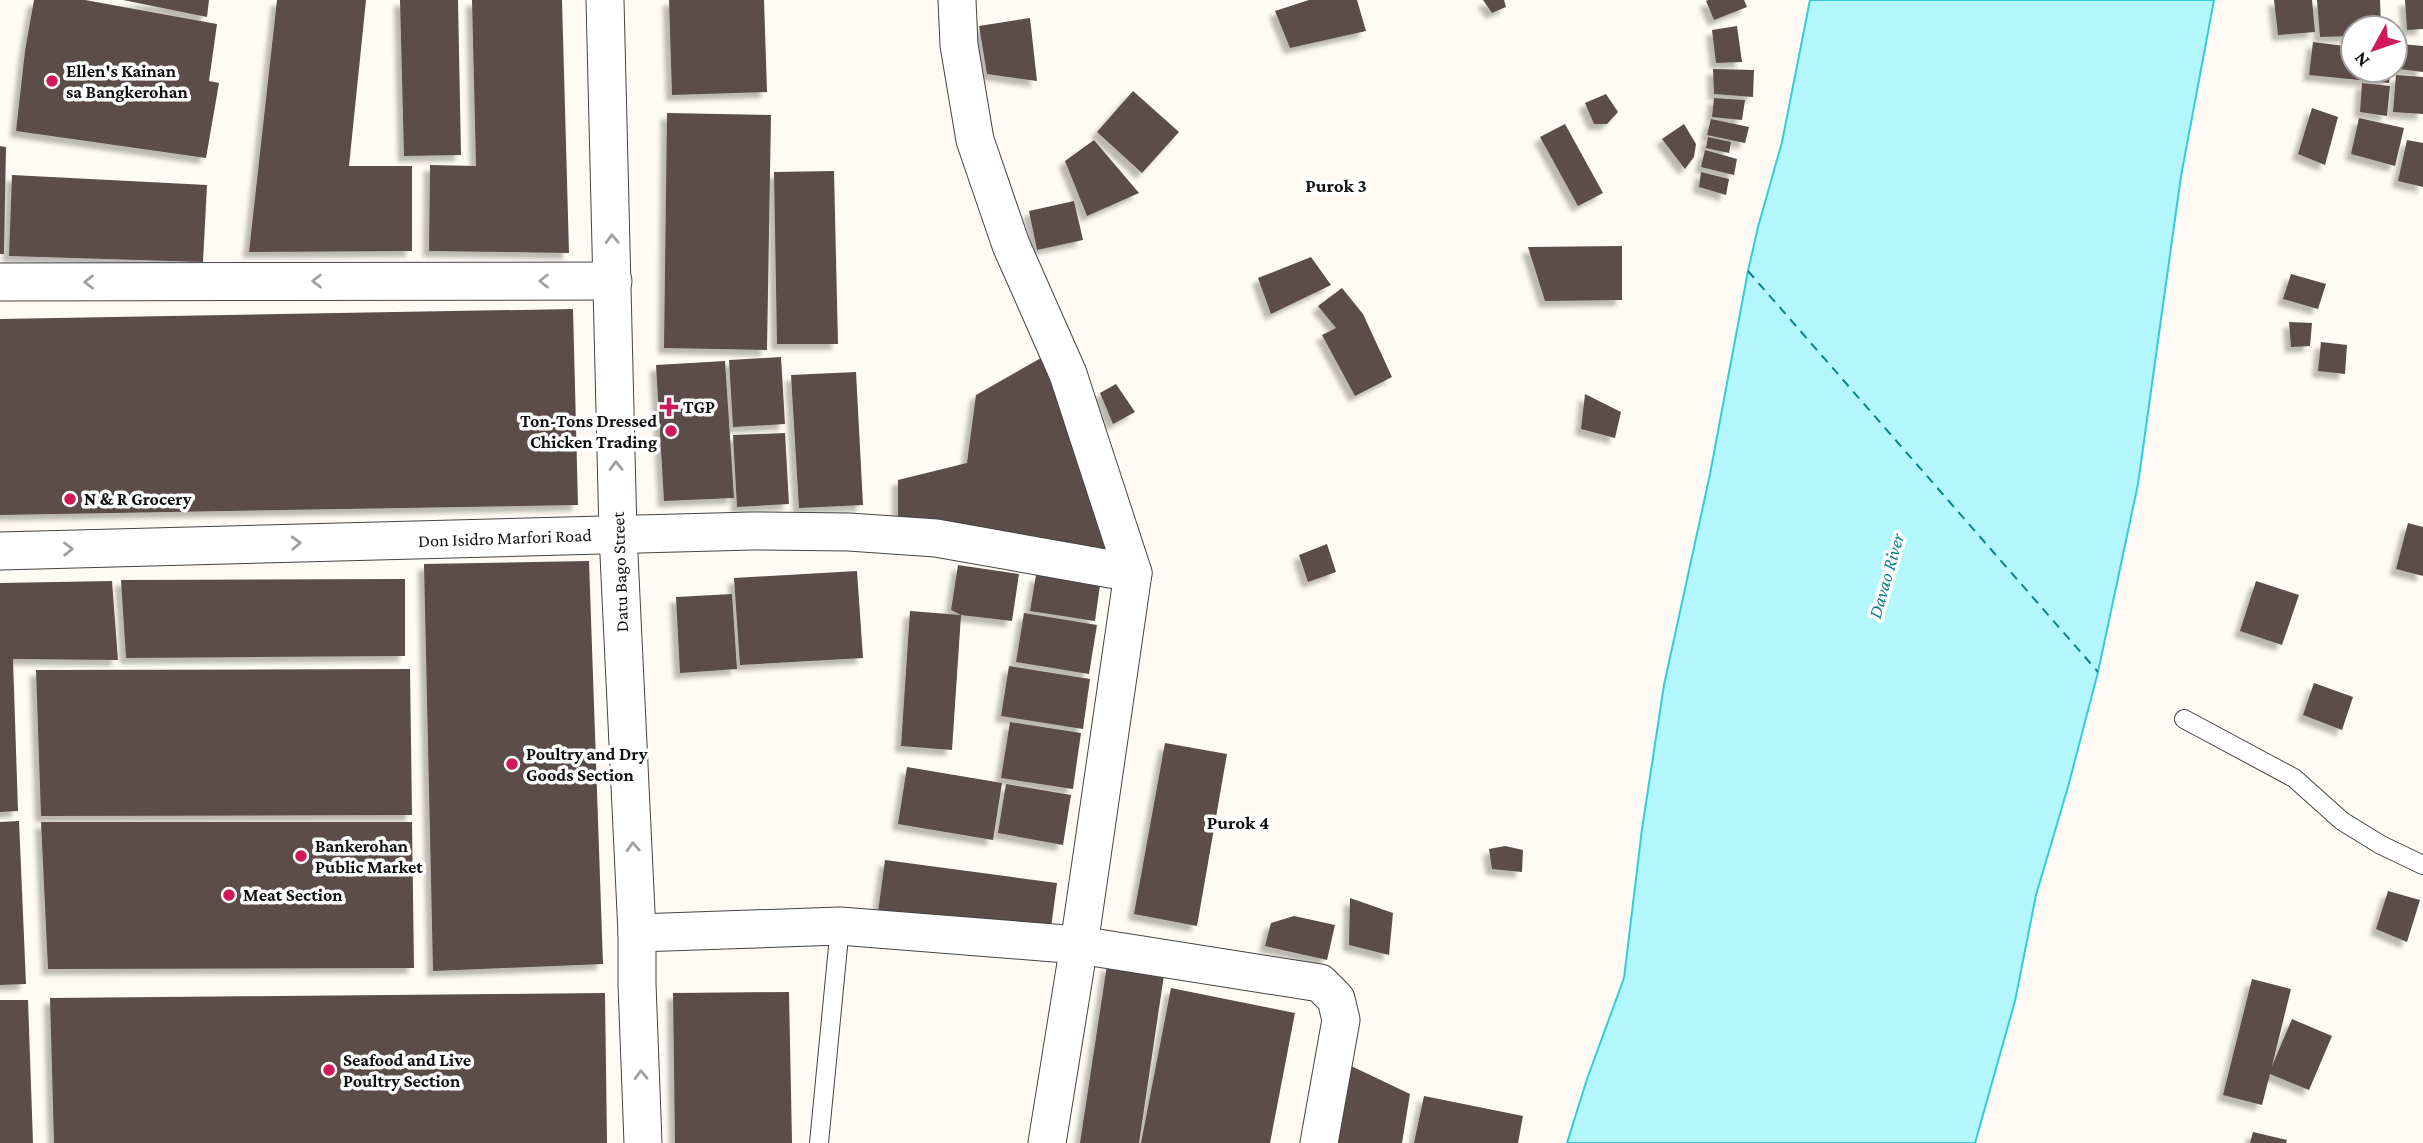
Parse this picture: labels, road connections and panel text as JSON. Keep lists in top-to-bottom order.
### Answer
{
  "streets": {
    "street": ["Don Isidro Marfori Road", "Datu Bago Street"]
  },
  "crossings": [
    ["Don Isidro Marfori Road", "Datu Bago Street"]
  ],
  "one_way": ["Datu Bago Street"],
  "districts": ["Purok 3", "Purok 4"],
  "water": ["Davao River"],
  "places": {
    "other": [
      "Ellen's Kainan sa Bangkerohan",
      "Ton-Tons Dressed Chicken Trading",
      "N & R Grocery",
      "Poultry and Dry Goods Section",
      "Bankerohan Public Market",
      "Meat Section",
      "Seafood and Live Poultry Section"
    ],
    "health": ["TGP"]
  },
  "north": "bottom left"
}
